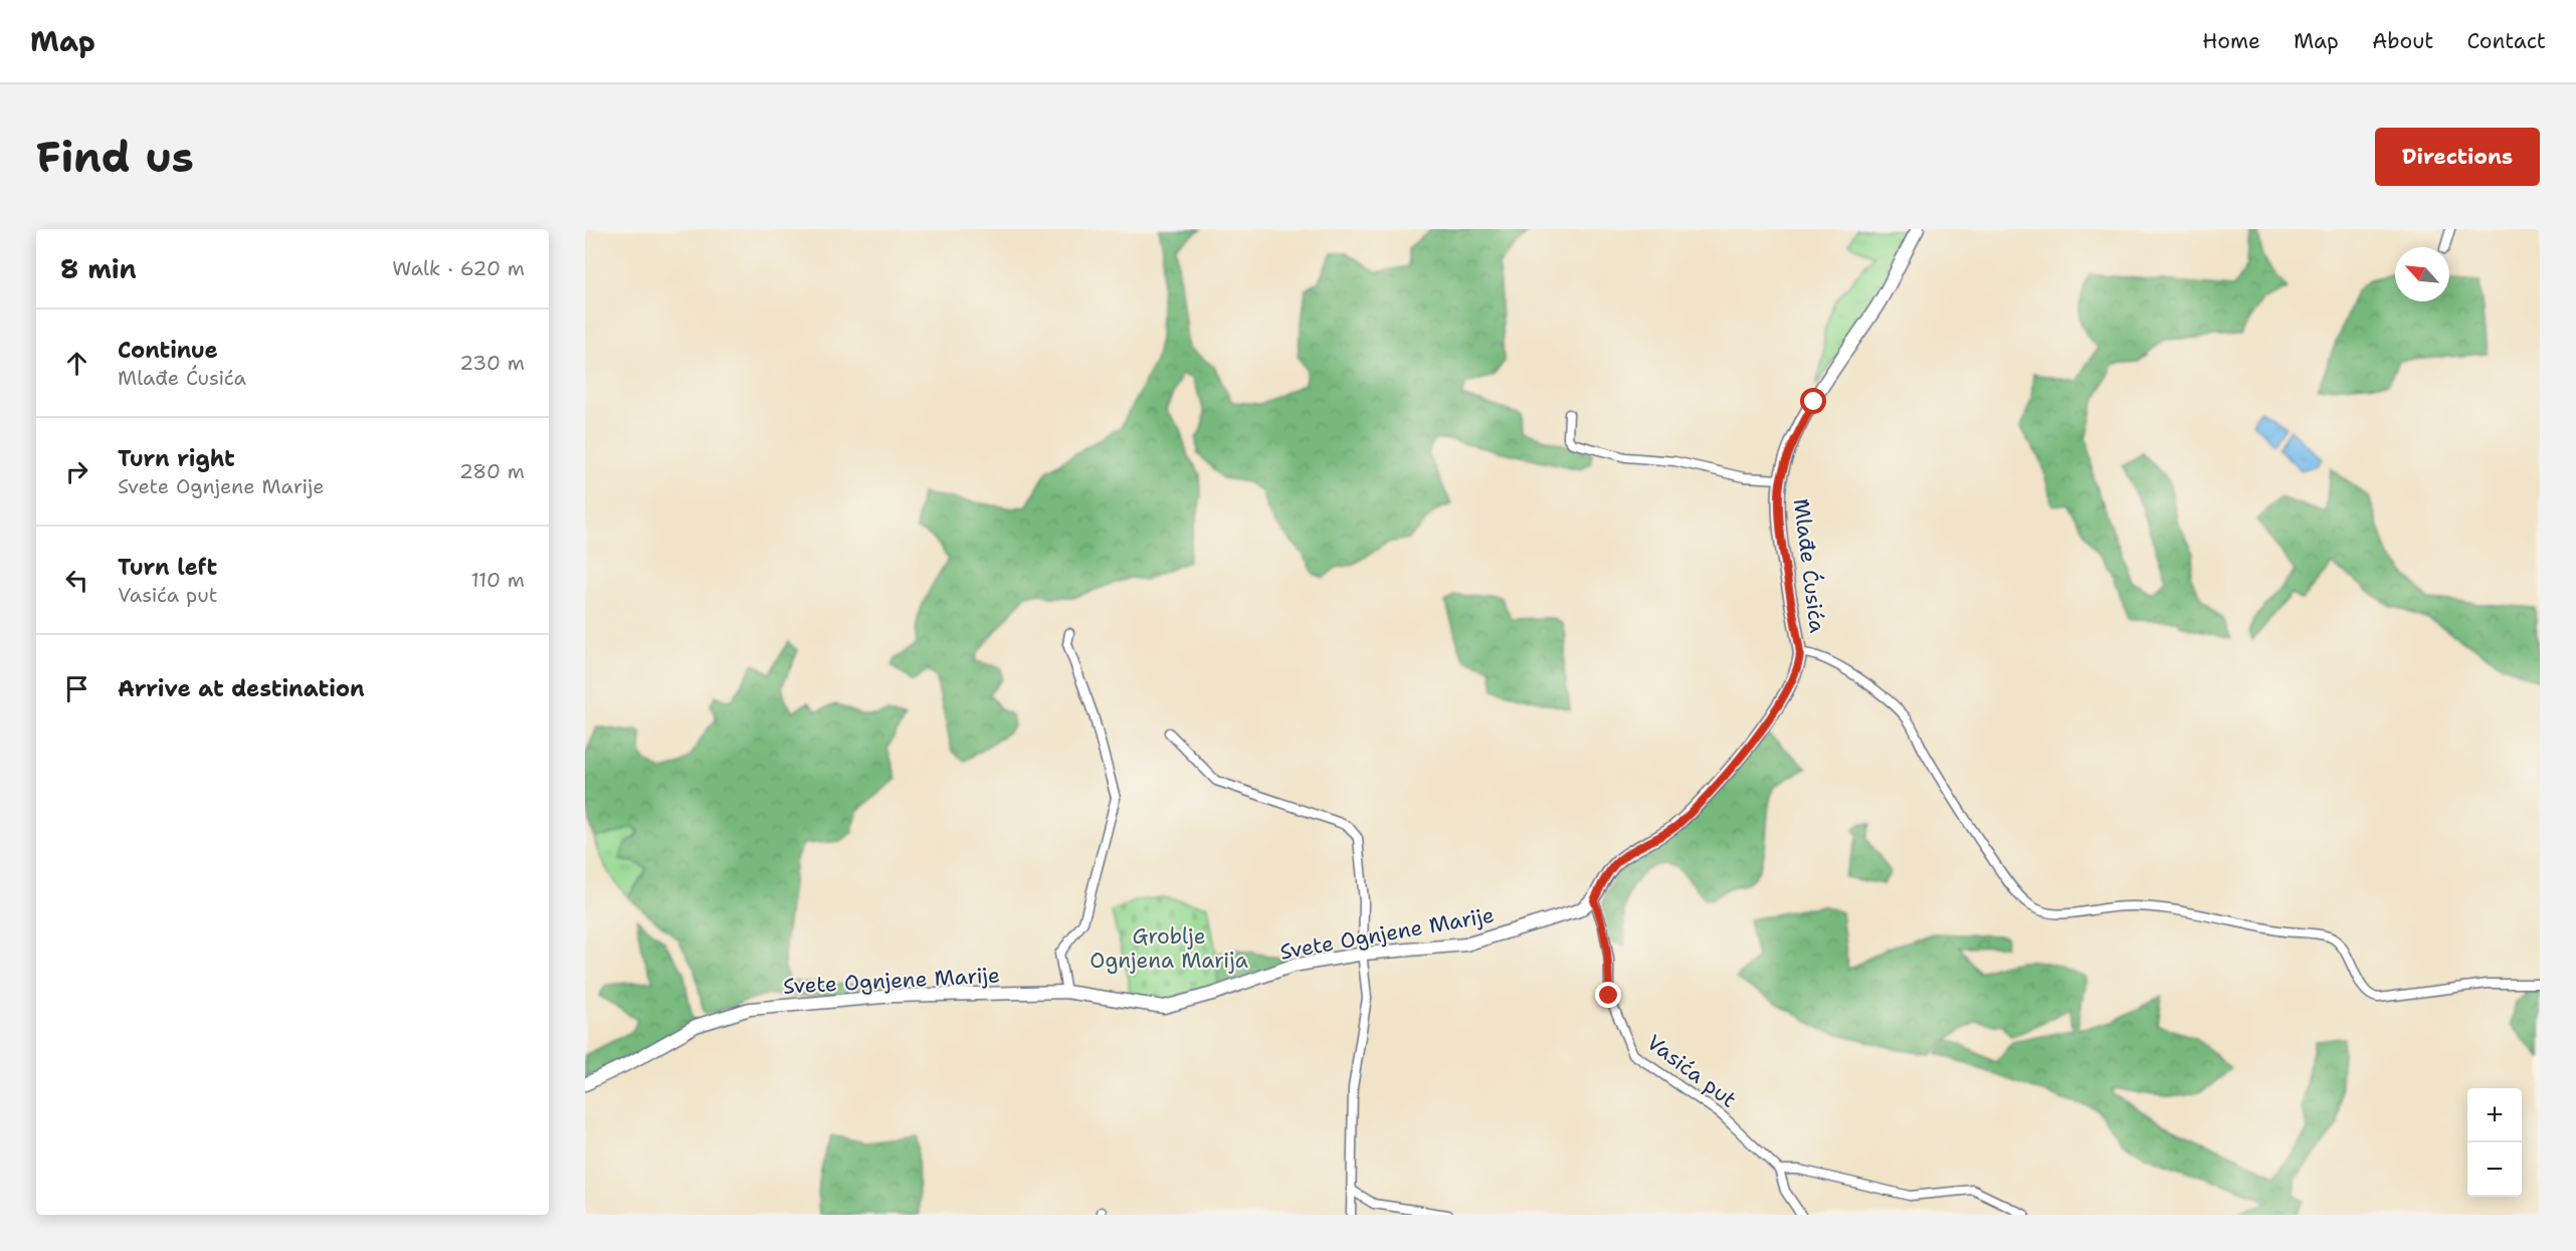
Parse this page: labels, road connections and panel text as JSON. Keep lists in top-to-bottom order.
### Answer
{
  "streets": {
    "street": ["Mlađe Ćusića", "Svete Ognjene Marije", "Vasića put"]
  },
  "crossings": [
    ["Mlađe Ćusića", "Svete Ognjene Marije"],
    ["Svete Ognjene Marije", "Vasića put"]
  ],
  "parks": ["Groblje Ognjena Marija"],
  "north": "top left",
  "page": {
    "header": "Map",
    "nav": [
      "Home",
      "Map",
      "About",
      "Contact"
    ],
    "buttons": "Directions",
    "title": "Find us",
    "heading": ["8 min", "Walk · 620 m"],
    "list": [
      ["Continue", "Mlađe Ćusića", "230 m"],
      ["Turn right", "Svete Ognjene Marije", "280 m"],
      ["Turn left", "Vasića put", "110 m"],
      "Arrive at destination"
    ],
    "map_buttons": ["+", "−"]
  }
}
